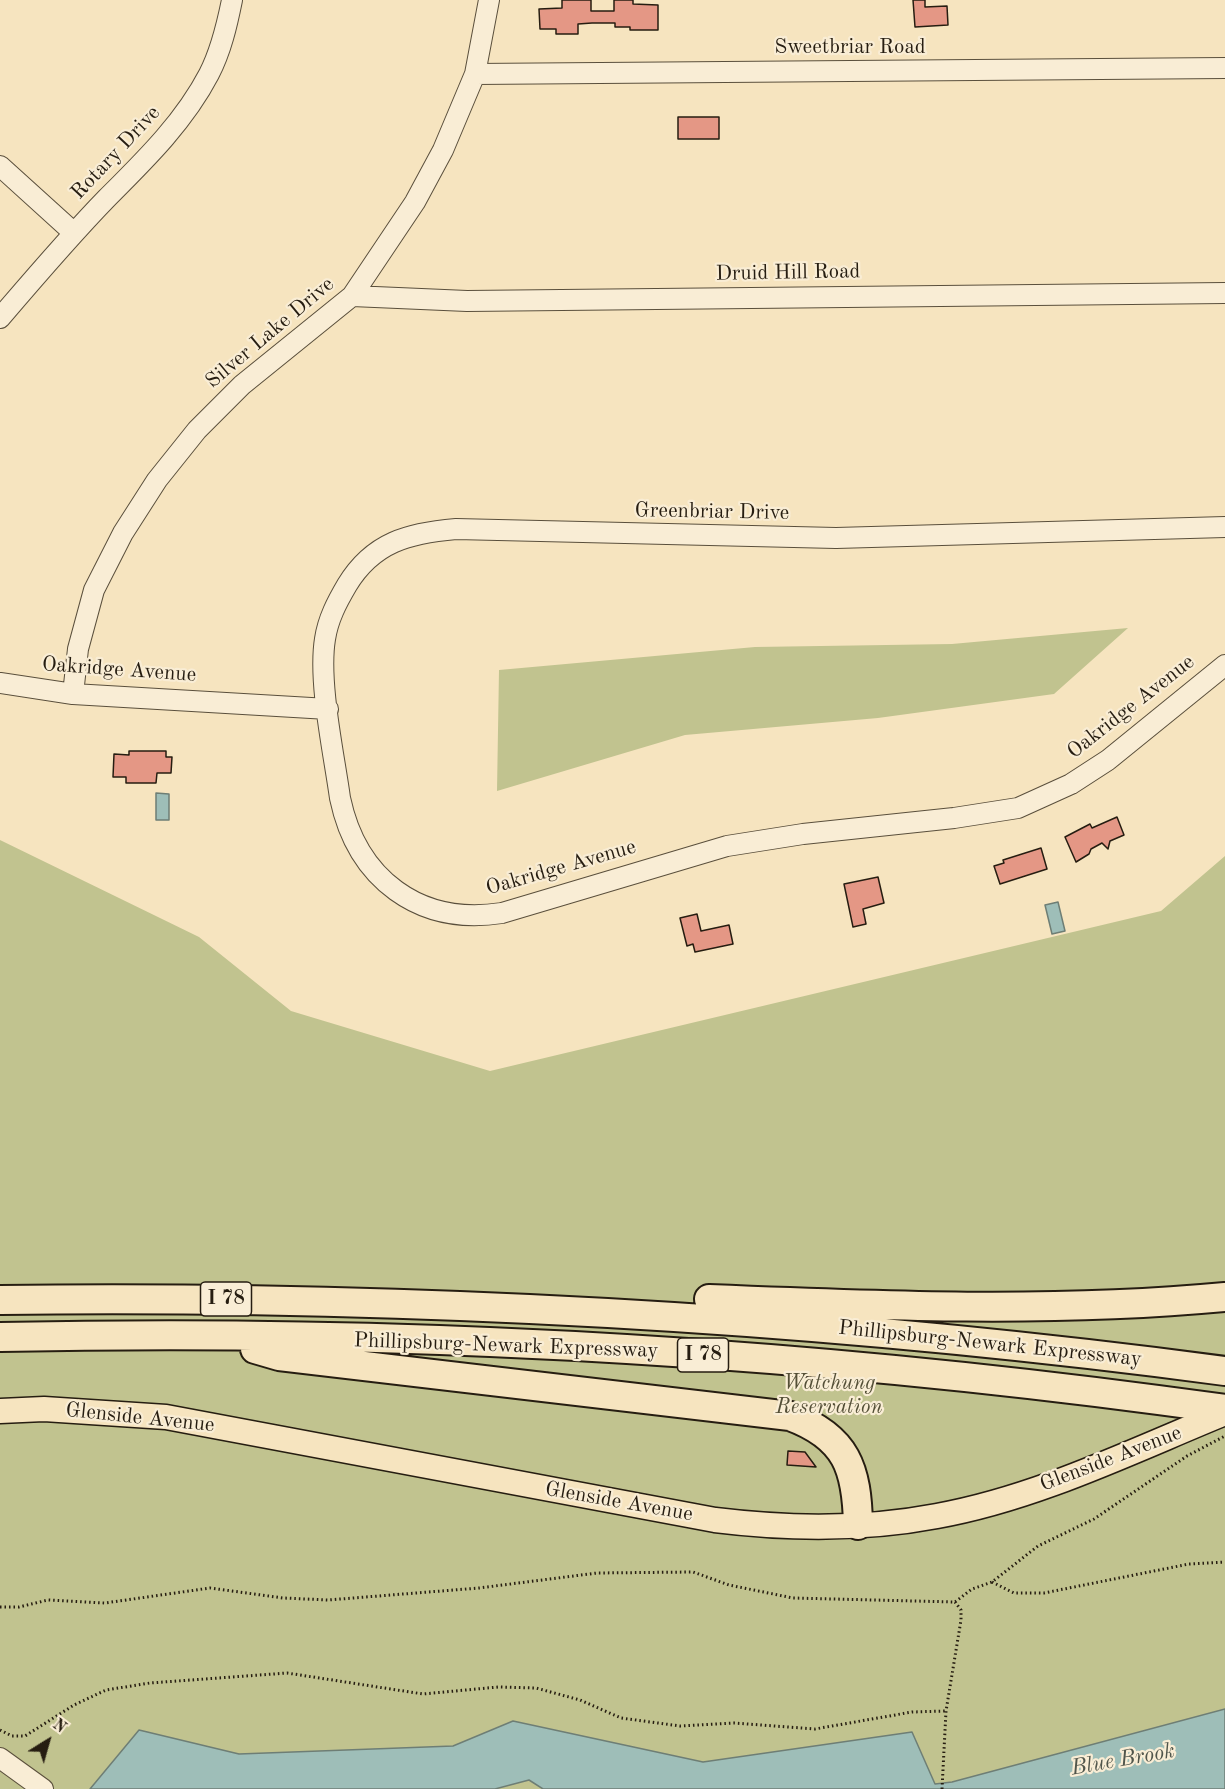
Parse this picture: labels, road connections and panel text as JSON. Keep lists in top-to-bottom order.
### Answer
{
  "streets": {
    "highway": ["I 78", "Phillipsburg-Newark Expressway"],
    "main road": ["Glenside Avenue"],
    "street": [
      "Sweetbriar Road",
      "Rotary Drive",
      "Druid Hill Road",
      "Silver Lake Drive",
      "Greenbriar Drive",
      "Oakridge Avenue"
    ]
  },
  "crossings": [
    ["Sweetbriar Road", "Silver Lake Drive"],
    ["Druid Hill Road", "Silver Lake Drive"],
    ["Silver Lake Drive", "Oakridge Avenue"],
    ["Greenbriar Drive", "Oakridge Avenue"],
    ["Phillipsburg-Newark Expressway", "Glenside Avenue"]
  ],
  "water": ["Blue Brook"],
  "parks": ["Watchung Reservation"],
  "north": "top right"
}
